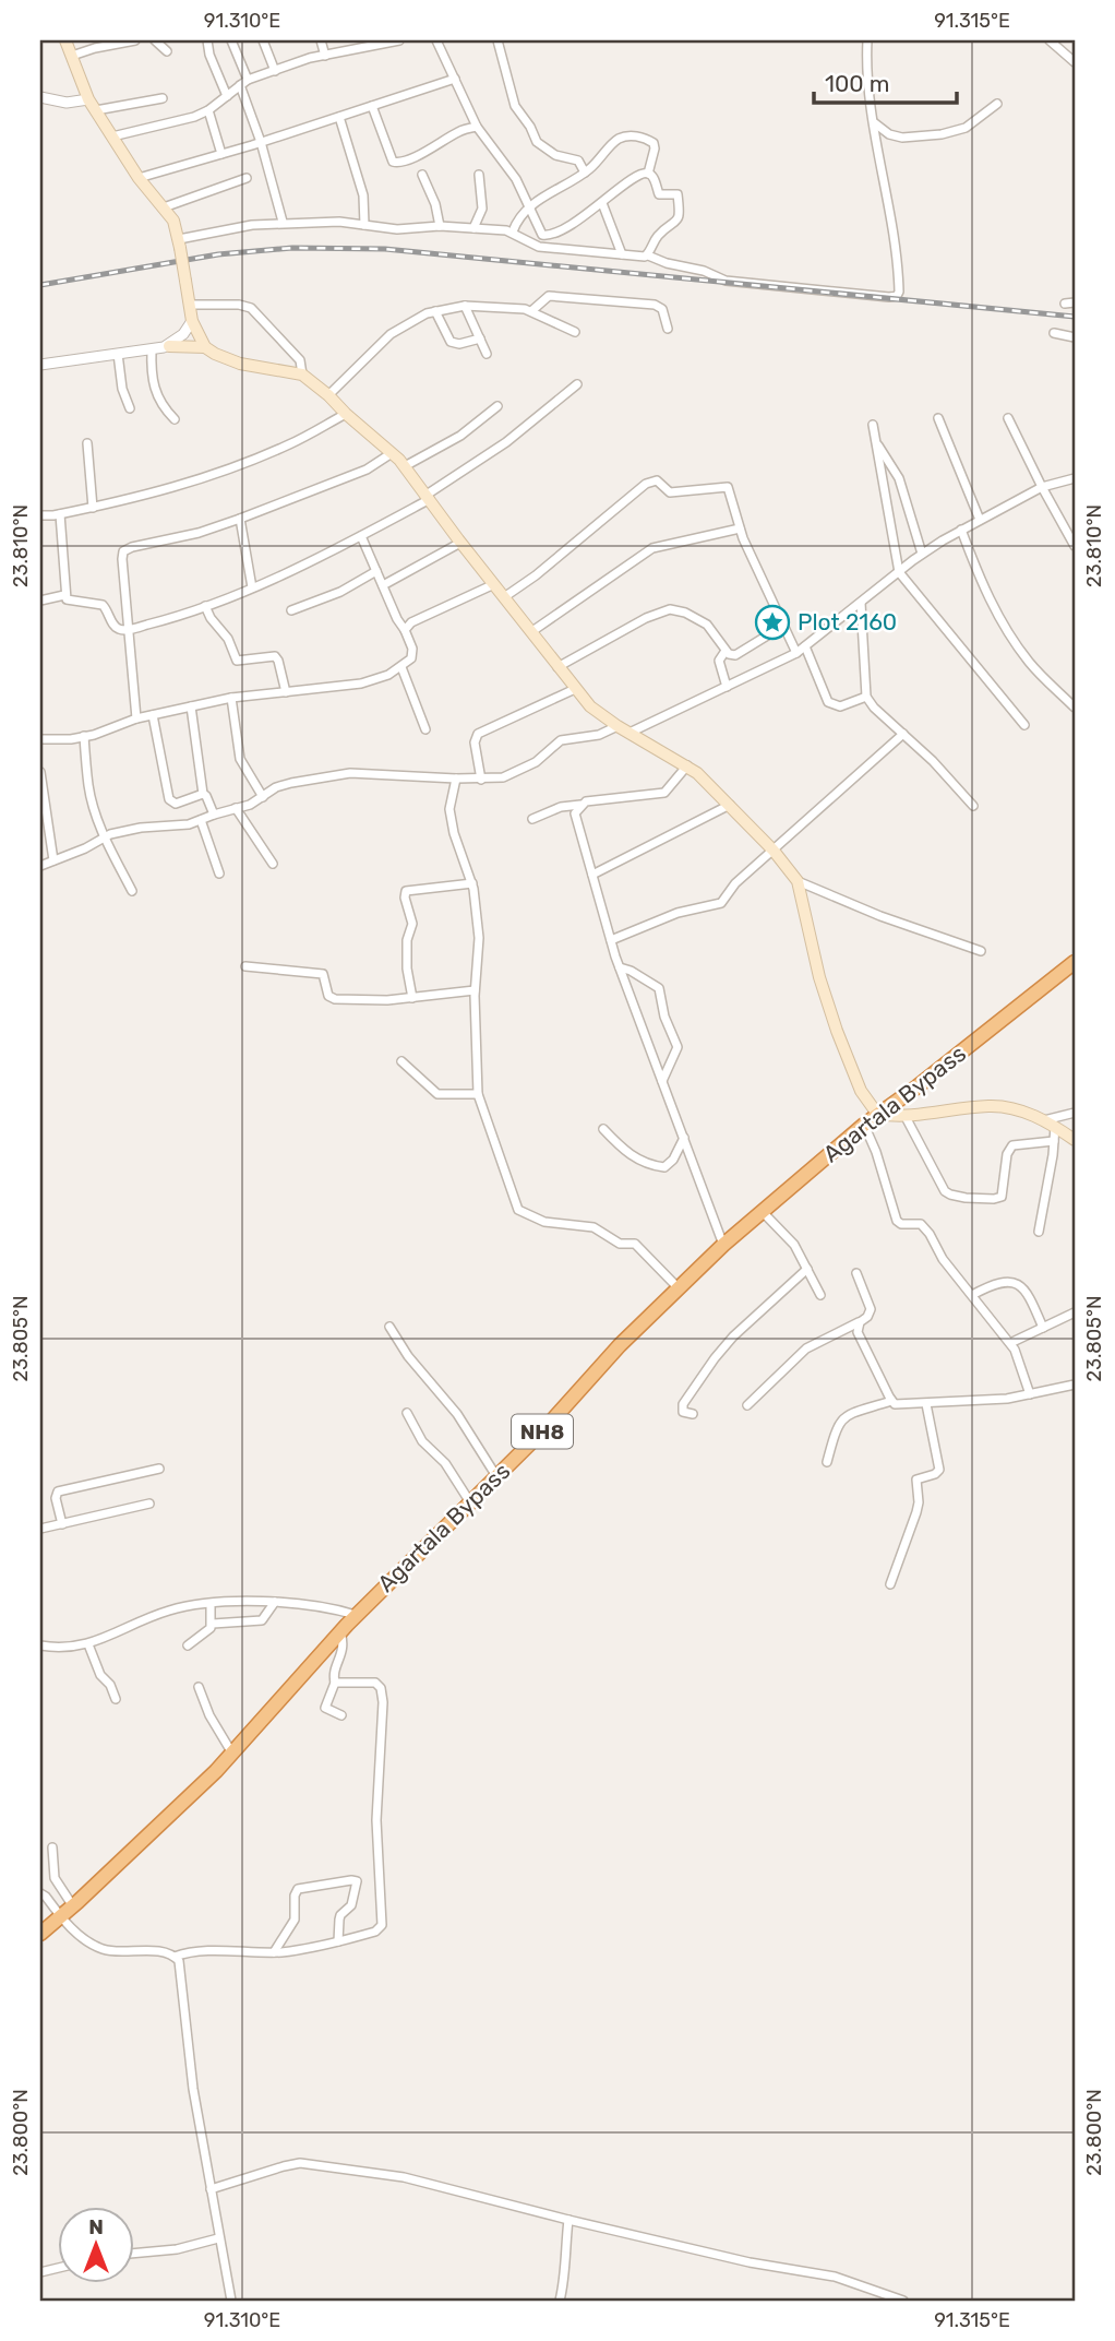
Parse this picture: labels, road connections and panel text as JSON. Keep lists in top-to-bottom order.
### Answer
{
  "streets": {
    "highway": ["Agartala Bypass", "NH8"]
  },
  "places": {
    "place": ["Plot 2160"]
  },
  "scale_bar": "100 m",
  "north": "top",
  "coordinates": [
    "91.310°E",
    "91.315°E",
    "23.810°N",
    "23.805°N",
    "23.800°N"
  ]
}
